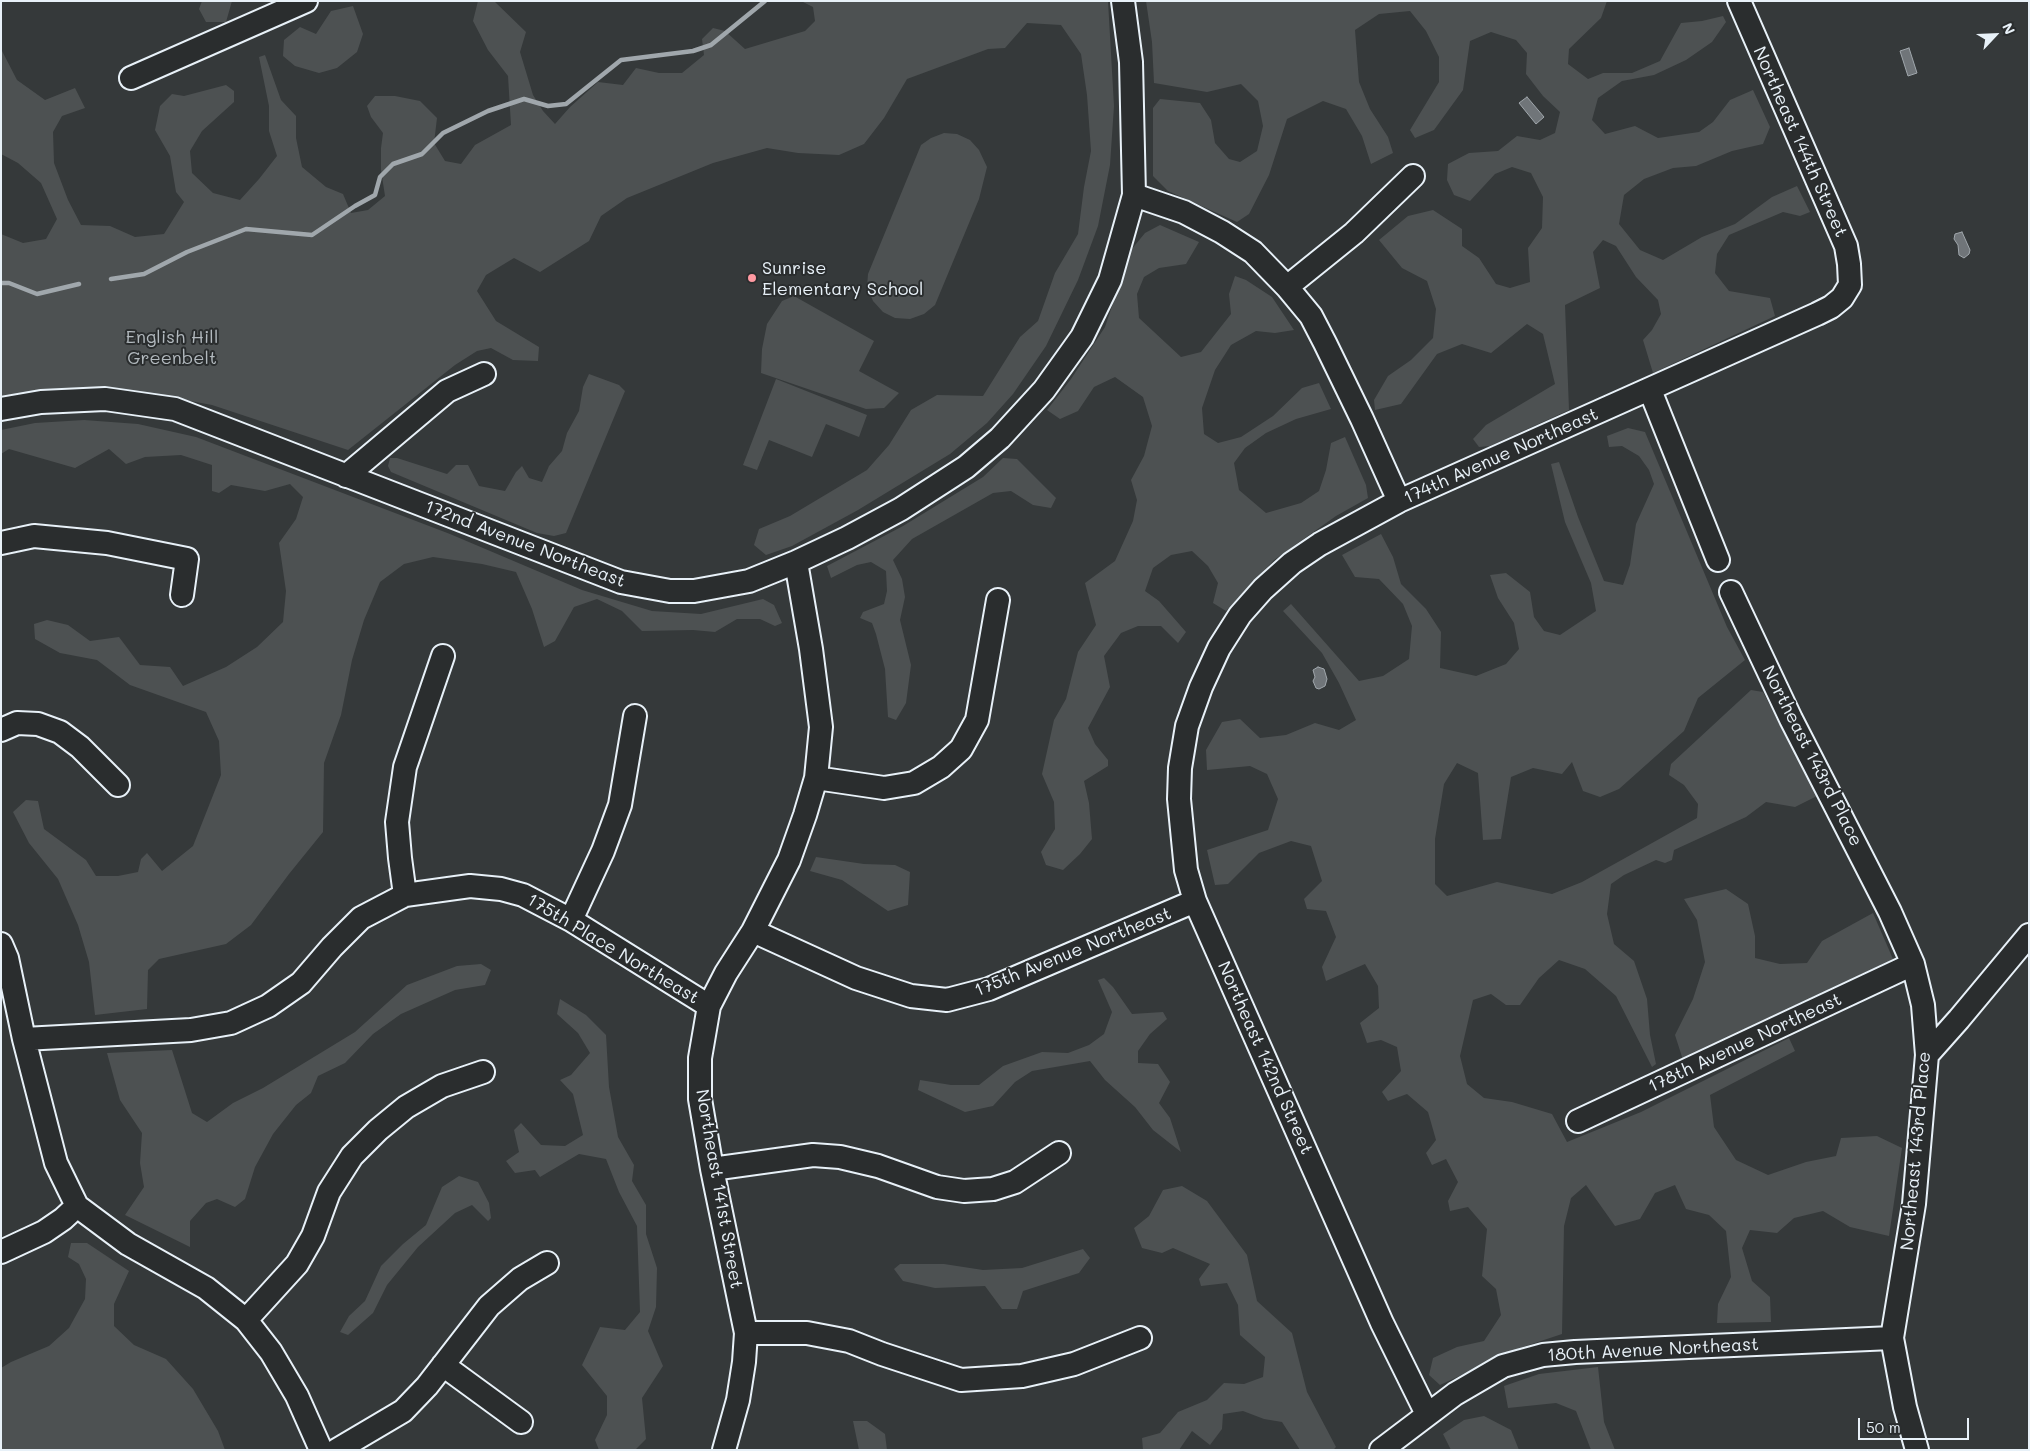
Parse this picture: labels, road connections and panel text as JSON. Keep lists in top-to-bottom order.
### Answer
{
  "streets": {
    "street": [
      "Northeast 144th Street",
      "174th Avenue Northeast",
      "172nd Avenue Northeast",
      "Northeast 143rd Place",
      "175th Place Northeast",
      "175th Avenue Northeast",
      "178th Avenue Northeast",
      "Northeast 142nd Street",
      "Northeast 141st Street",
      "180th Avenue Northeast"
    ]
  },
  "crossings": [
    ["Northeast 144th Street", "174th Avenue Northeast"],
    ["174th Avenue Northeast", "Northeast 142nd Street"],
    ["172nd Avenue Northeast", "Northeast 141st Street"],
    ["Northeast 143rd Place", "178th Avenue Northeast"],
    ["Northeast 143rd Place", "180th Avenue Northeast"],
    ["175th Place Northeast", "Northeast 141st Street"],
    ["175th Avenue Northeast", "Northeast 142nd Street"],
    ["175th Avenue Northeast", "Northeast 141st Street"],
    ["Northeast 142nd Street", "180th Avenue Northeast"]
  ],
  "parks": ["English Hill Greenbelt"],
  "places": ["Sunrise Elementary School"],
  "scale_bar": "50 m",
  "north": "top right"
}
